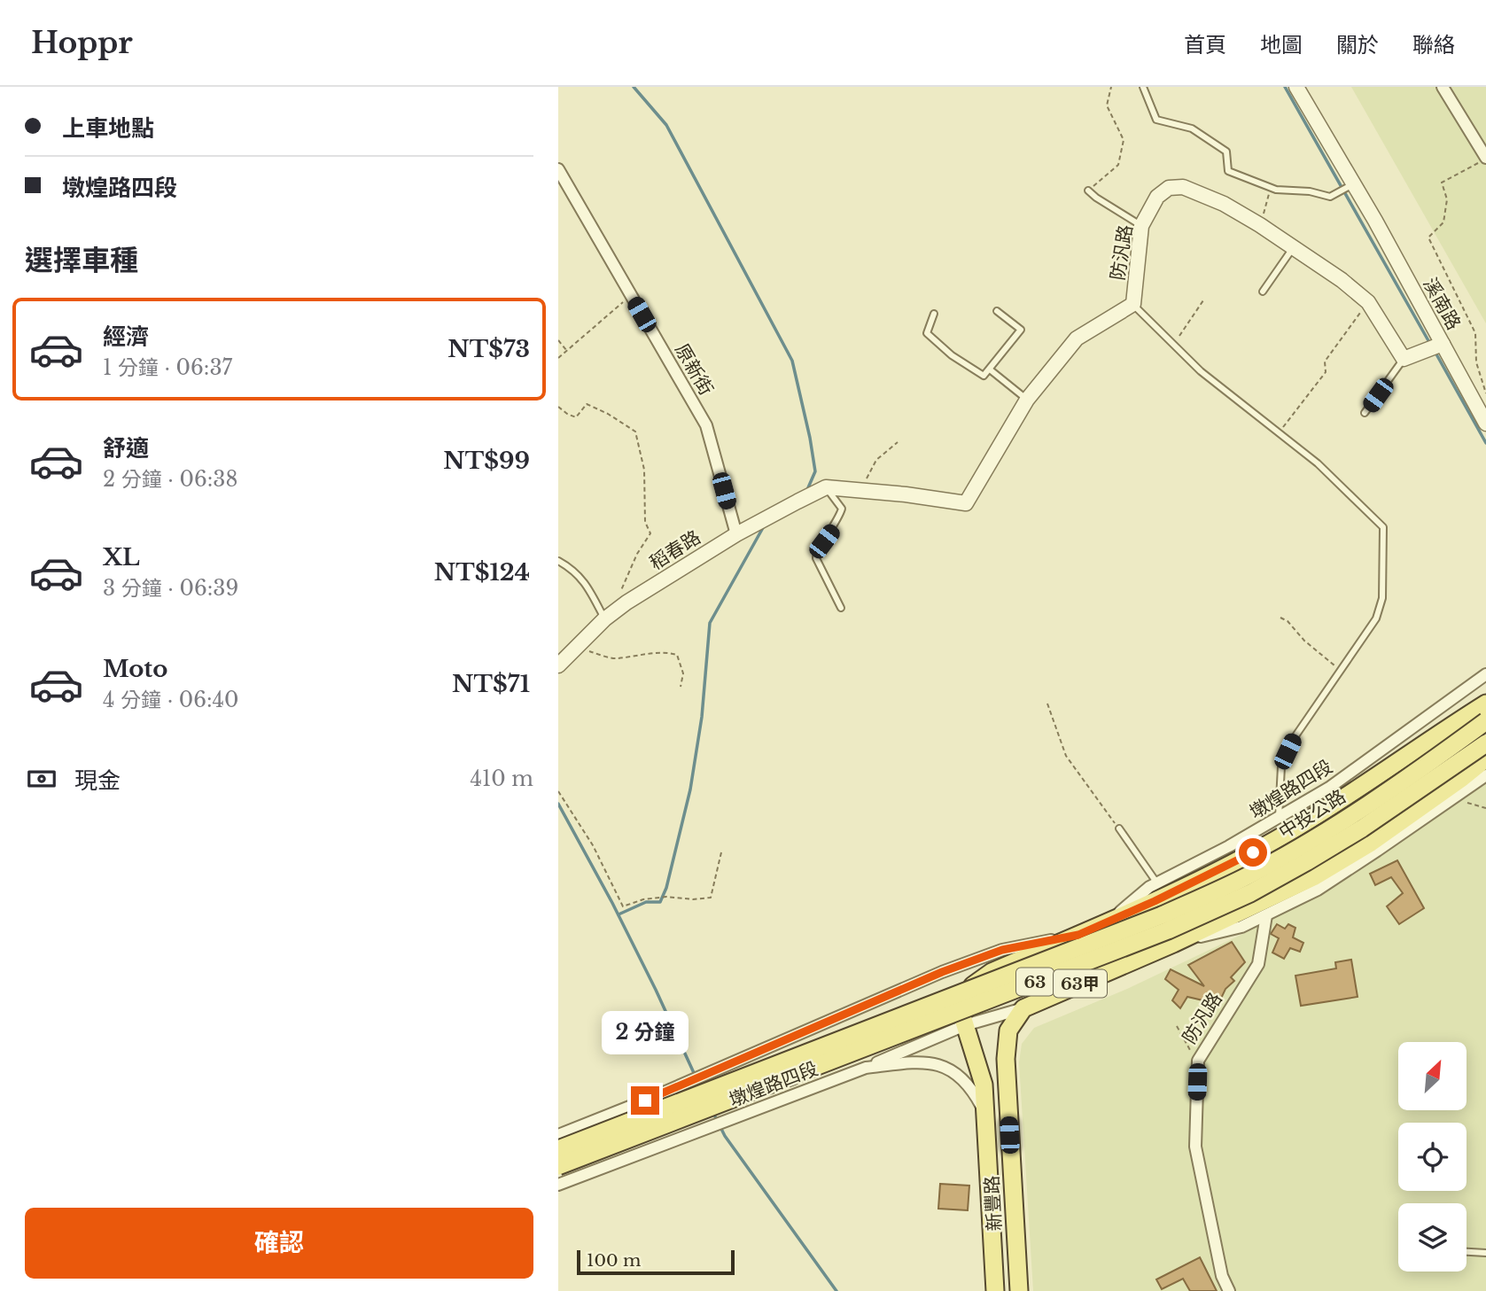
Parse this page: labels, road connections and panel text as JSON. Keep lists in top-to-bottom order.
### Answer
{
  "streets": {
    "main road": [
      "中投公路",
      "63",
      "63甲",
      "新豐路"
    ],
    "street": [
      "防汎路",
      "溪南路",
      "原新街",
      "稻春路",
      "墩煌路四段"
    ]
  },
  "crossings": [
    ["防汎路", "稻春路"],
    ["原新街", "稻春路"],
    ["墩煌路四段", "63甲"],
    ["墩煌路四段", "新豐路"],
    ["63甲", "新豐路"]
  ],
  "scale_bar": "100 m",
  "north": "top right",
  "page": {
    "header": "Hoppr",
    "nav": [
      "首頁",
      "地圖",
      "關於",
      "聯絡"
    ],
    "banner": ["上車地點", "墩煌路四段"],
    "heading": "選擇車種",
    "list": [
      {
        "name": "經濟",
        "note": "1 分鐘 · 06:37",
        "value": "NT$73"
      },
      {
        "name": "舒適",
        "note": "2 分鐘 · 06:38",
        "value": "NT$99"
      },
      {
        "name": "XL",
        "note": "3 分鐘 · 06:39",
        "value": "NT$124"
      },
      {
        "name": "Moto",
        "note": "4 分鐘 · 06:40",
        "value": "NT$71"
      }
    ],
    "pay": ["現金", "410 m"],
    "bubble": "2 分鐘",
    "buttons": "確認",
    "scale": "100 m"
  }
}
